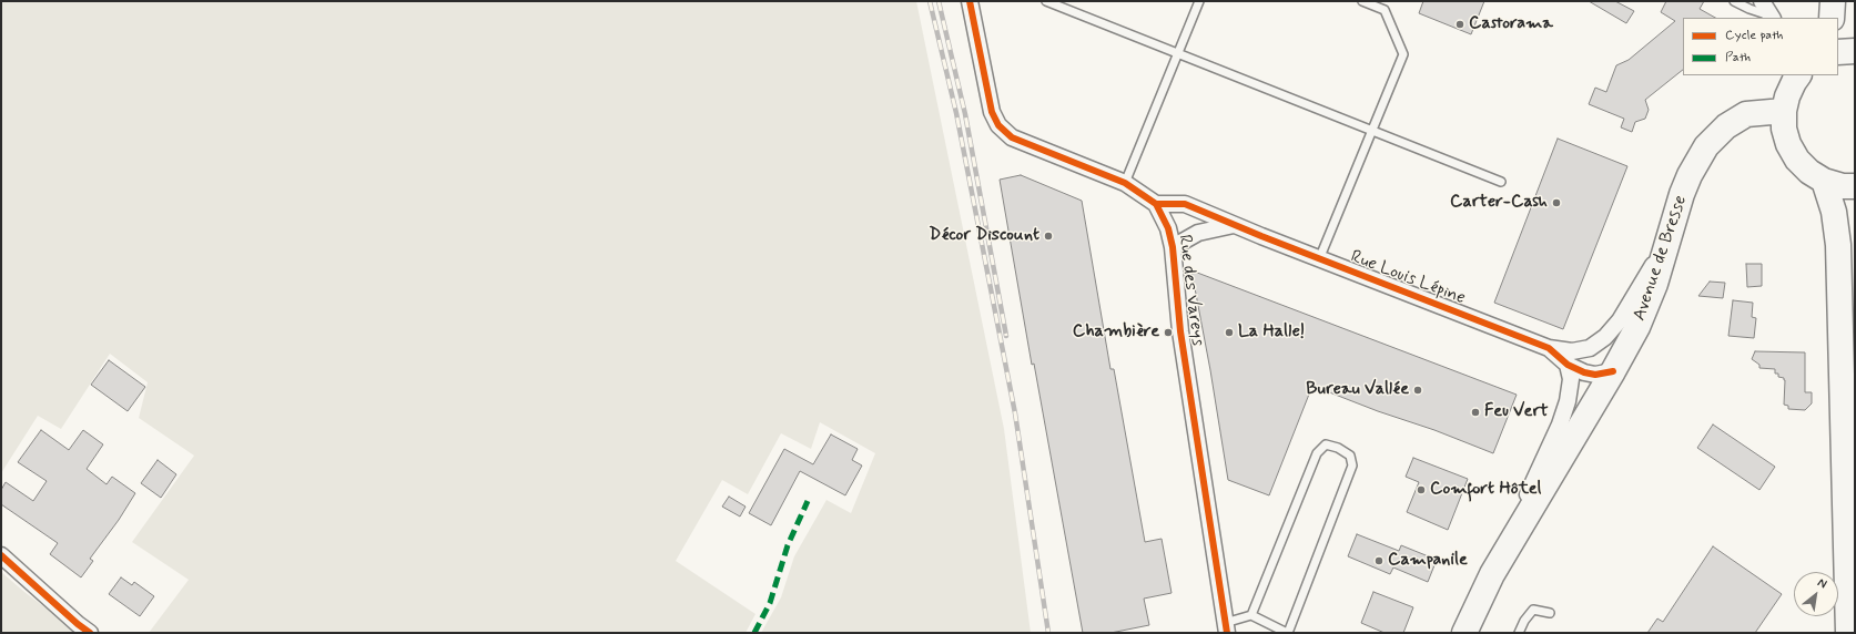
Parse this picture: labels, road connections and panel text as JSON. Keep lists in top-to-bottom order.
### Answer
{
  "streets": {
    "main road": ["Avenue de Bresse"],
    "street": ["Rue Louis Lépine", "Rue des Vareys"]
  },
  "crossings": [
    ["Avenue de Bresse", "Rue Louis Lépine"],
    ["Rue Louis Lépine", "Rue des Vareys"]
  ],
  "places": [
    "Castorama",
    "Carter-Cash",
    "Décor Discount",
    "Chambière",
    "La Halle!",
    "Bureau Vallée",
    "Feu Vert",
    "Comfort Hôtel",
    "Campanile"
  ],
  "legend": ["Cycle path", "Path"],
  "north": "top right"
}
